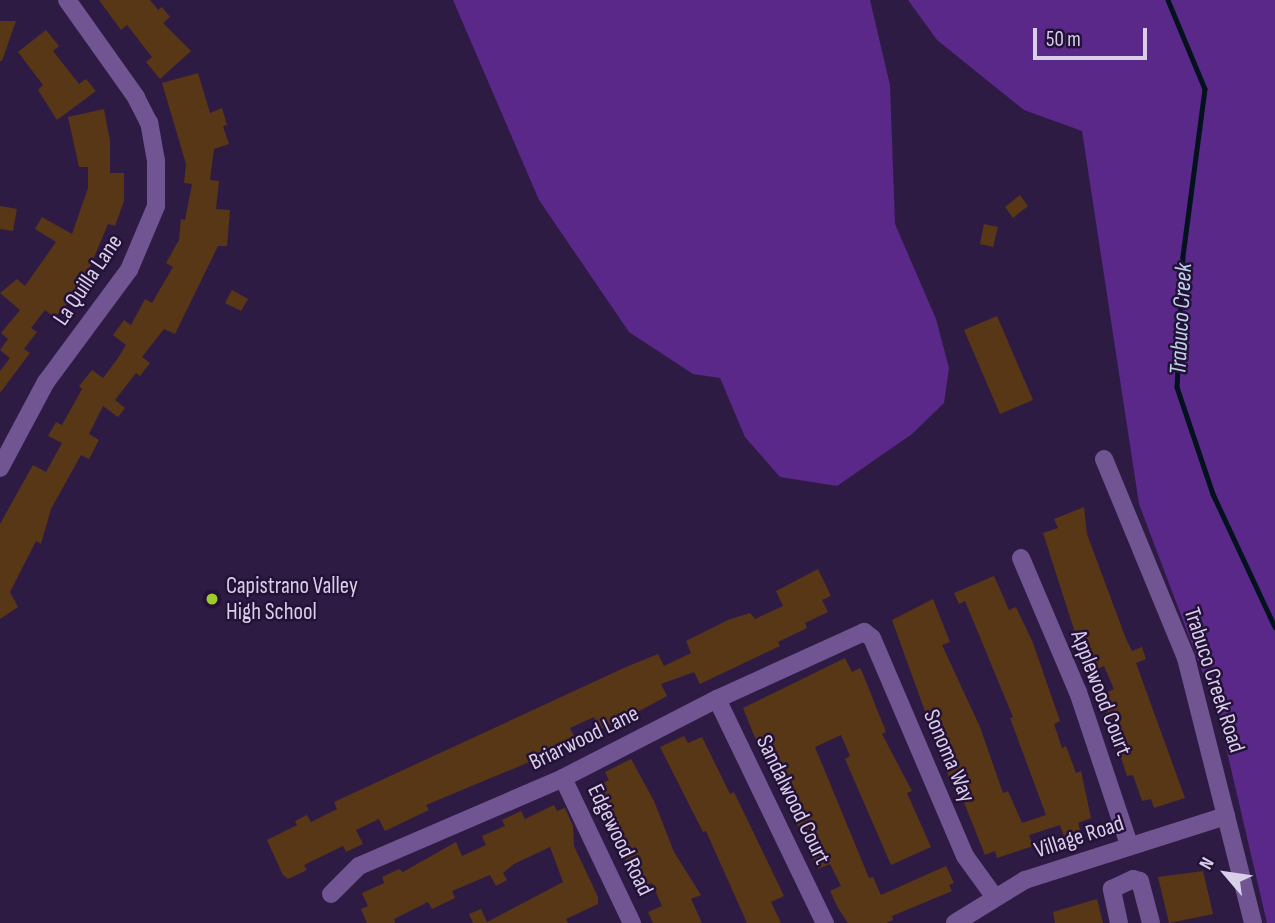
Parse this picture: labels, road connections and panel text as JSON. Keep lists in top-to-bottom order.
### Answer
{
  "streets": {
    "street": [
      "La Quilla Lane",
      "Trabuco Creek Road",
      "Applewood Court",
      "Briarwood Lane",
      "Sonoma Way",
      "Sandalwood Court",
      "Village Road",
      "Edgewood Road"
    ]
  },
  "crossings": [
    ["Trabuco Creek Road", "Village Road"],
    ["Applewood Court", "Village Road"],
    ["Briarwood Lane", "Sonoma Way"],
    ["Briarwood Lane", "Sandalwood Court"],
    ["Briarwood Lane", "Edgewood Road"],
    ["Sonoma Way", "Village Road"]
  ],
  "water": ["Trabuco Creek"],
  "places": ["Capistrano Valley High School"],
  "scale_bar": "50 m",
  "north": "top left"
}
